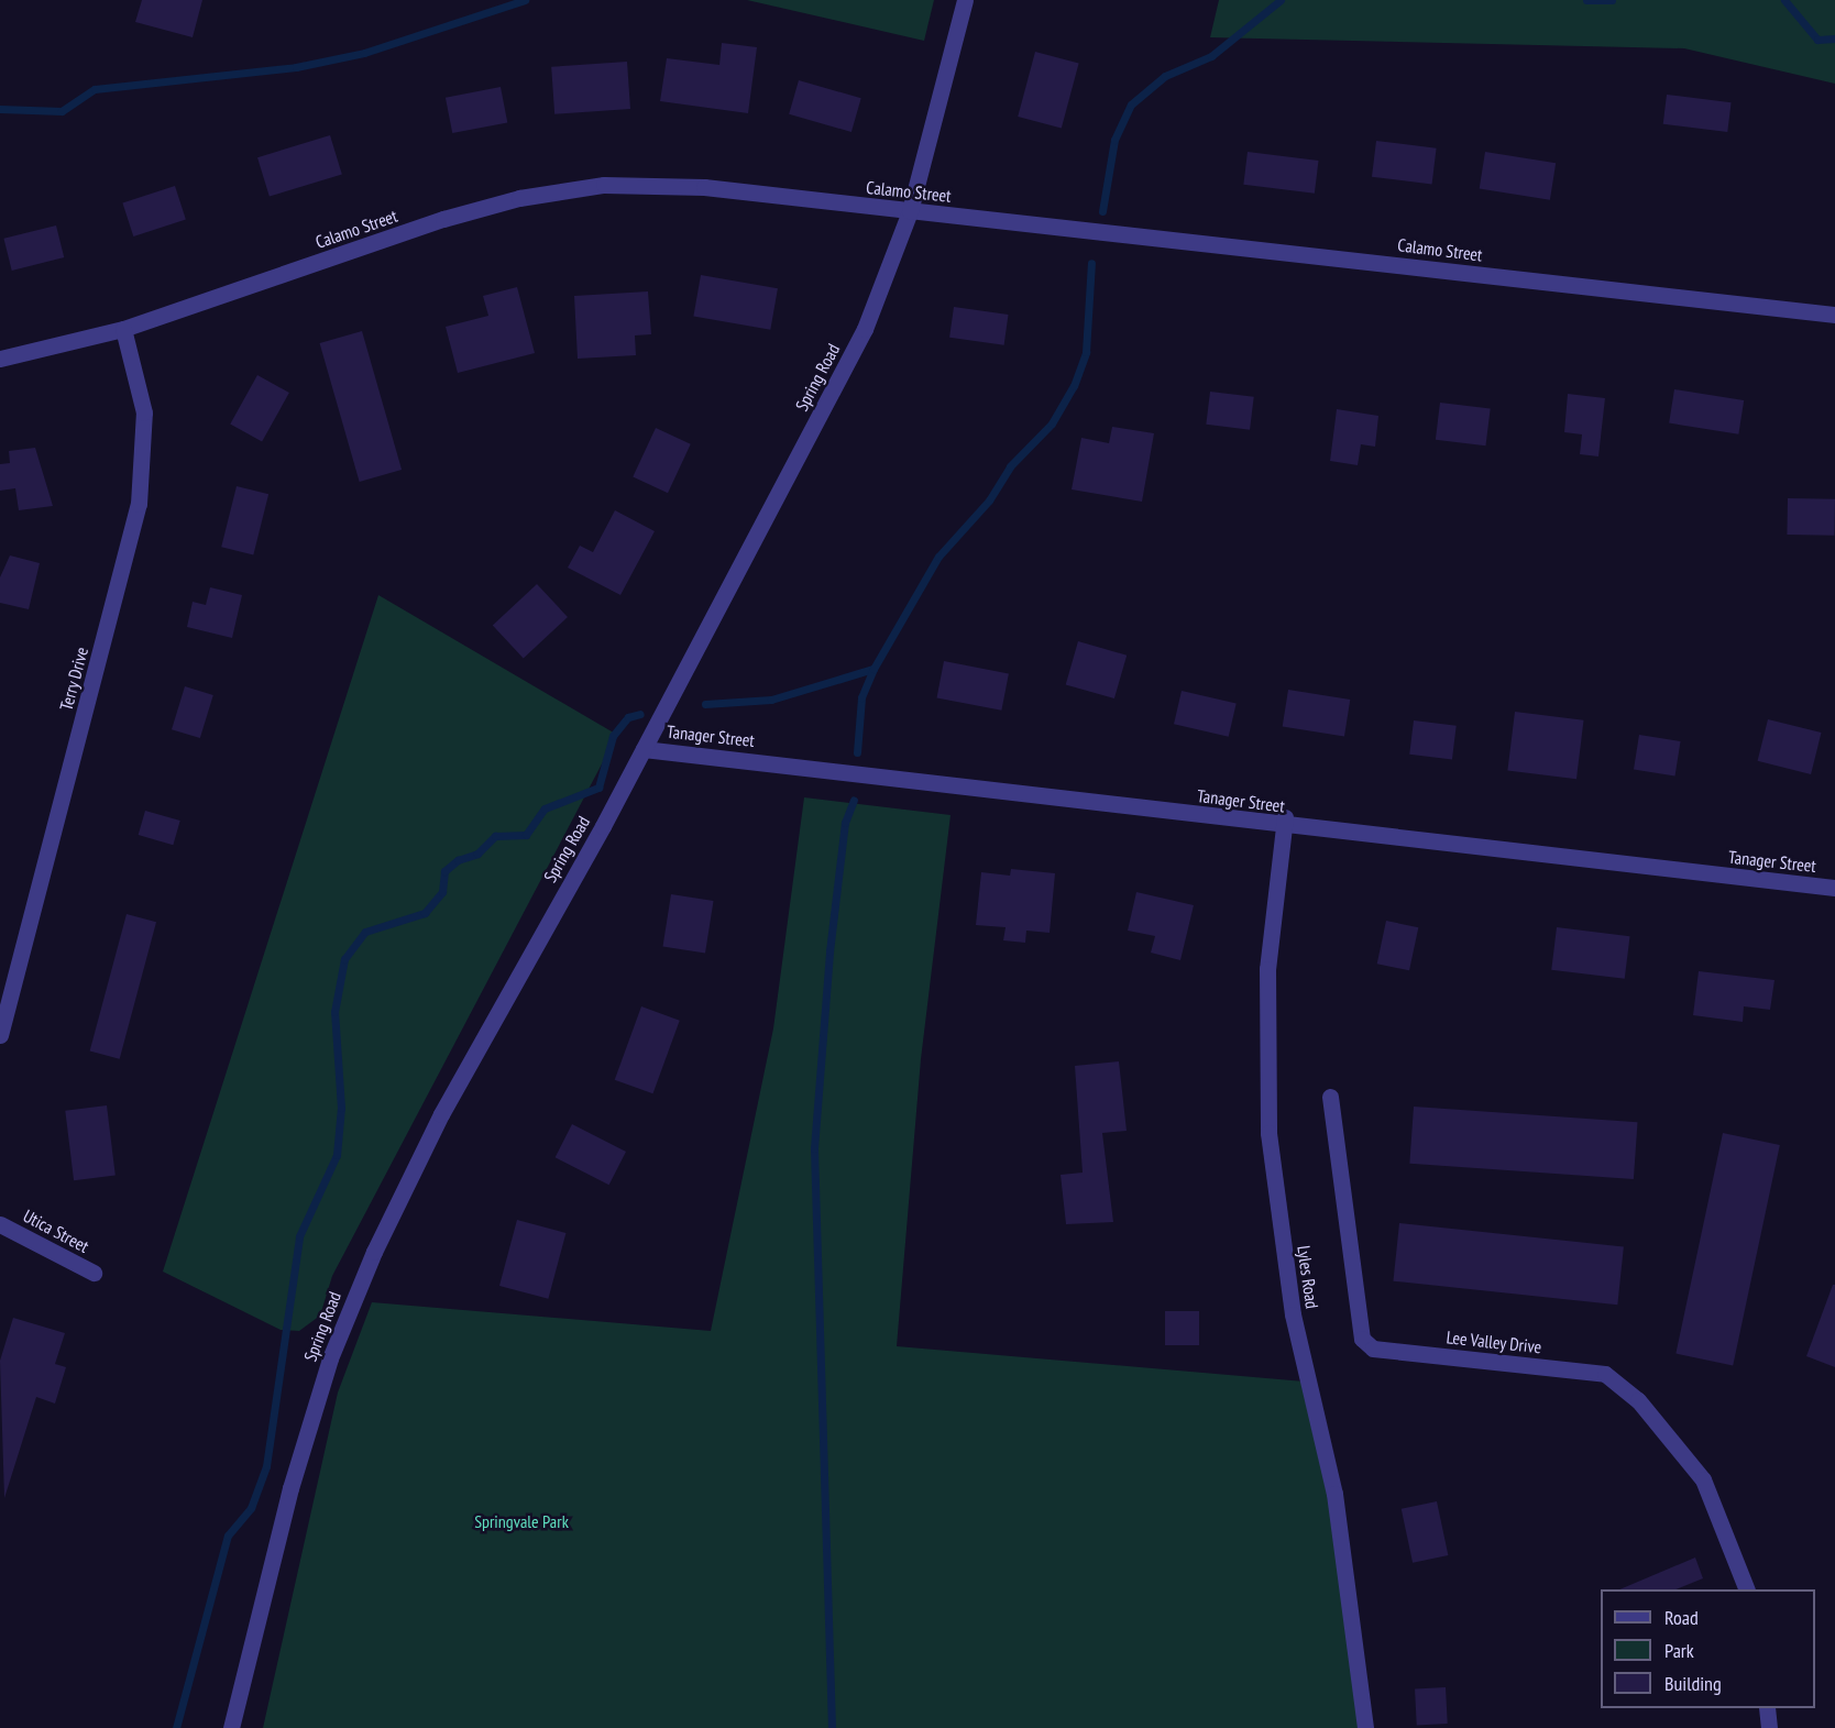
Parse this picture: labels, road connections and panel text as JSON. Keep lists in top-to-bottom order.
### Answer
{
  "streets": {
    "street": [
      "Calamo Street",
      "Spring Road",
      "Terry Drive",
      "Tanager Street",
      "Utica Street",
      "Lyles Road",
      "Lee Valley Drive"
    ]
  },
  "crossings": [
    ["Calamo Street", "Spring Road"],
    ["Calamo Street", "Terry Drive"],
    ["Spring Road", "Tanager Street"],
    ["Tanager Street", "Lyles Road"]
  ],
  "parks": ["Springvale Park"],
  "legend": ["Road", "Park", "Building"]
}
